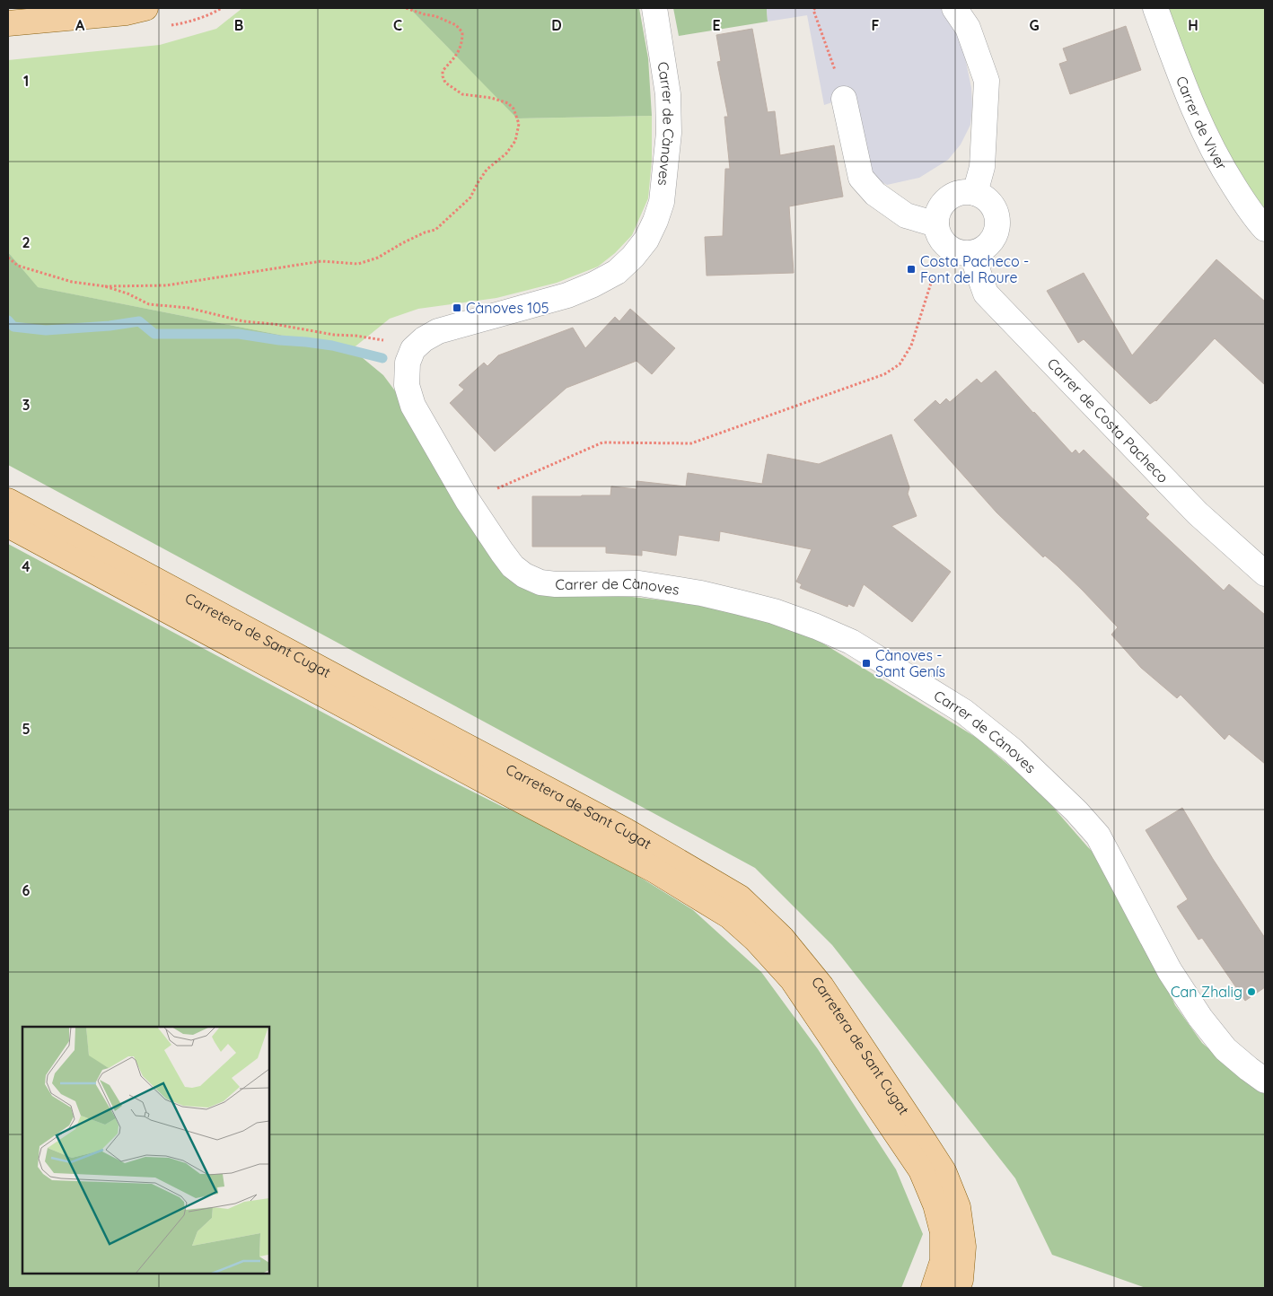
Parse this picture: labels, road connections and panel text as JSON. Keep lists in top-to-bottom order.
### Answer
{
  "streets": {
    "main road": ["Carretera de Sant Cugat"],
    "street": ["Carrer de Viver", "Carrer de Cànoves", "Carrer de Costa Pacheco"]
  },
  "places": {
    "transit": ["Costa Pacheco - Font del Roure", "Cànoves 105", "Cànoves - Sant Genís"],
    "other": ["Can Zhalig"]
  },
  "grid": {
    "columns": [
      "A",
      "B",
      "C",
      "D",
      "E",
      "F",
      "G",
      "H"
    ],
    "rows": [
      "1",
      "2",
      "3",
      "4",
      "5",
      "6"
    ]
  }
}
